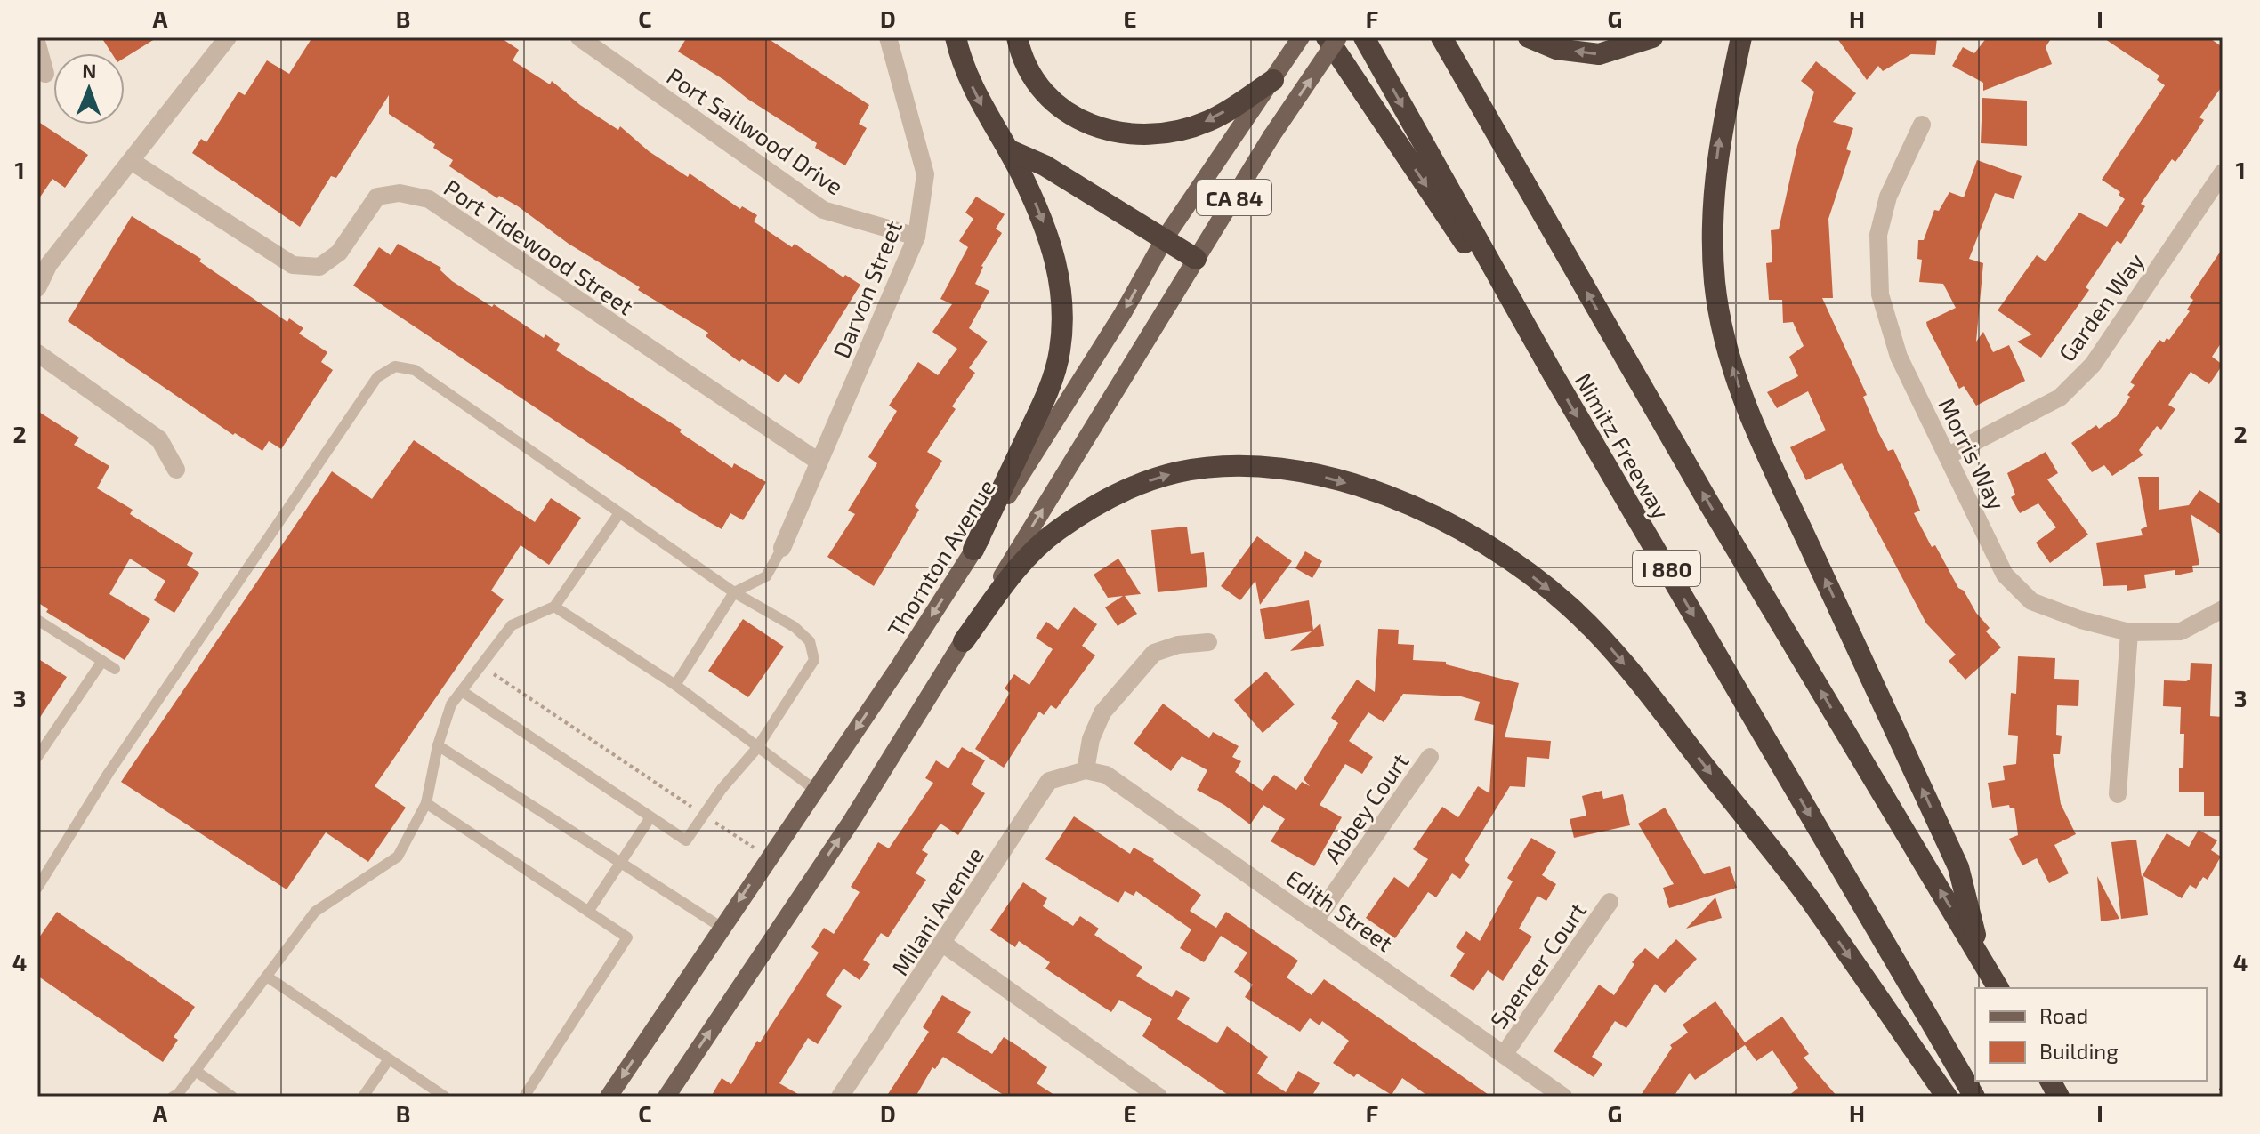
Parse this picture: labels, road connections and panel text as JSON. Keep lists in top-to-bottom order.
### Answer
{
  "streets": {
    "highway": ["Nimitz Freeway", "I 880"],
    "main road": ["CA 84", "Thornton Avenue"],
    "street": [
      "Port Sailwood Drive",
      "Port Tidewood Street",
      "Darvon Street",
      "Garden Way",
      "Morris Way",
      "Abbey Court",
      "Edith Street",
      "Milani Avenue",
      "Spencer Court"
    ]
  },
  "crossings": [
    ["Port Sailwood Drive", "Darvon Street"],
    ["Port Tidewood Street", "Darvon Street"],
    ["Garden Way", "Morris Way"],
    ["Abbey Court", "Edith Street"],
    ["Edith Street", "Milani Avenue"],
    ["Edith Street", "Spencer Court"]
  ],
  "legend": ["Road", "Building"],
  "north": "top",
  "grid": {
    "columns": [
      "A",
      "B",
      "C",
      "D",
      "E",
      "F",
      "G",
      "H",
      "I"
    ],
    "rows": [
      "1",
      "2",
      "3",
      "4"
    ]
  }
}
